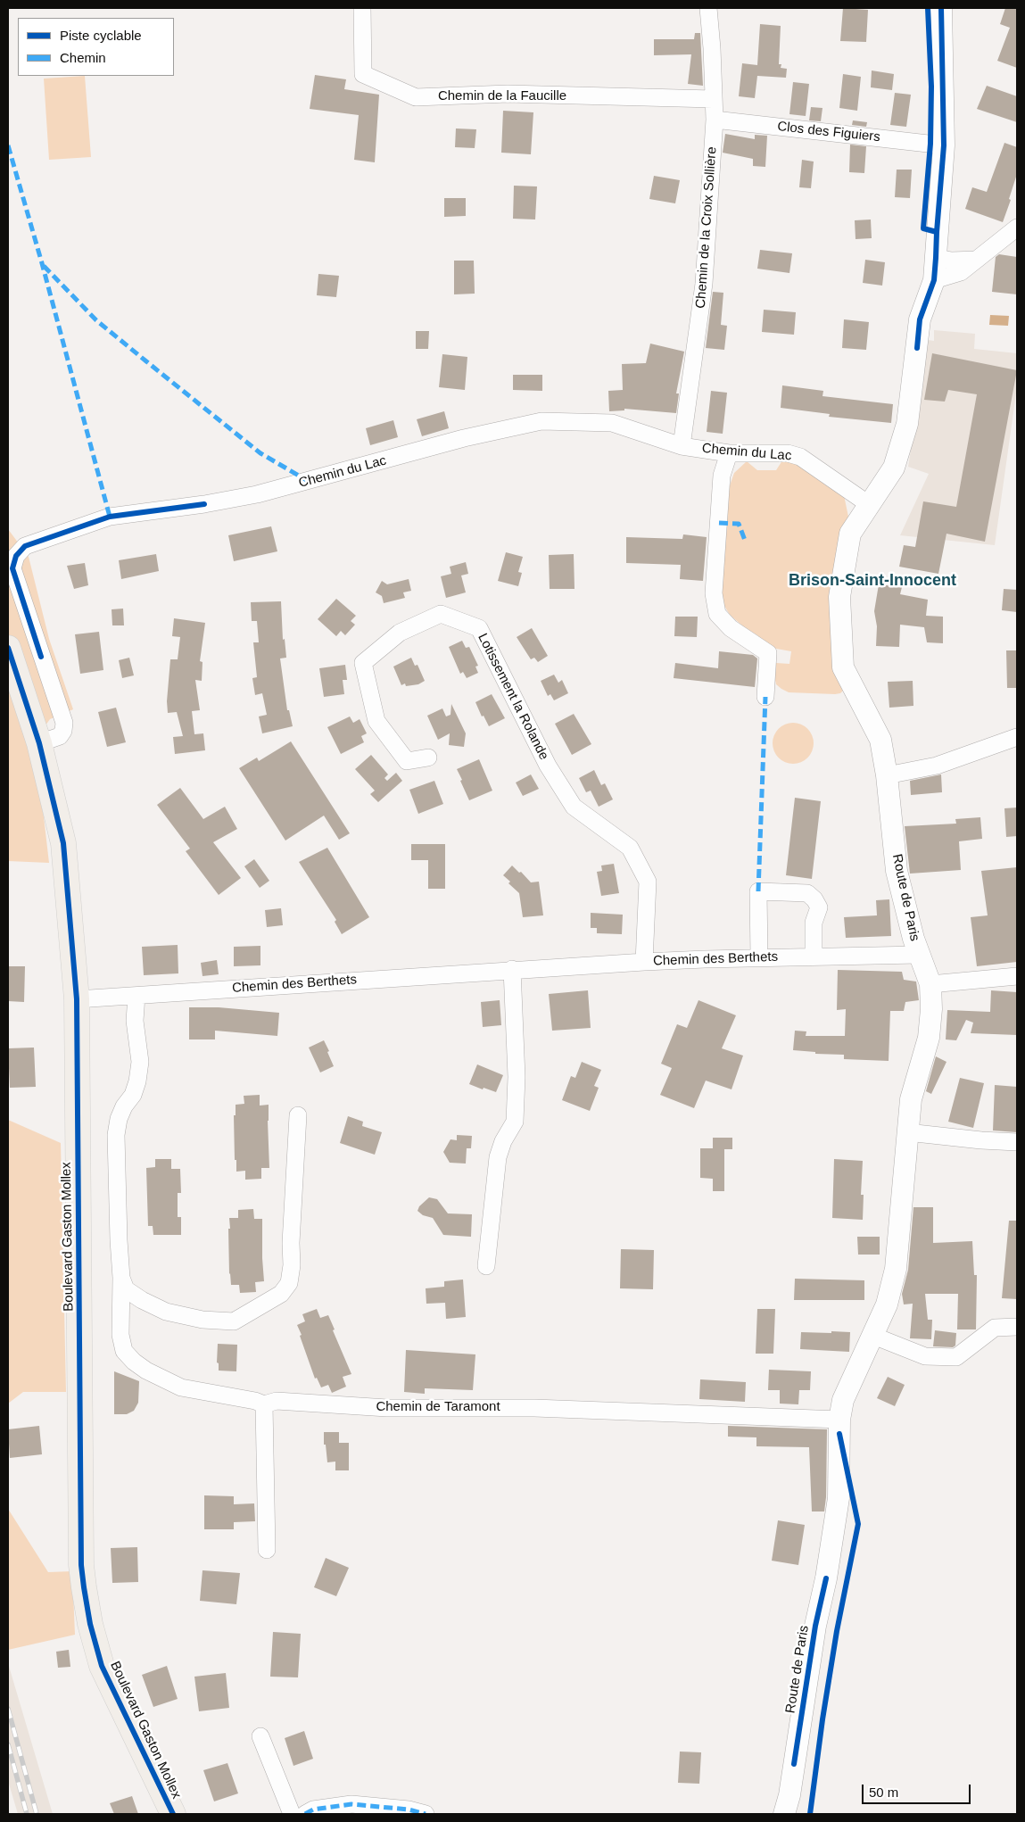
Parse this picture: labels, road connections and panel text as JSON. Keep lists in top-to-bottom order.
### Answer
{
  "streets": {
    "main road": ["Boulevard Gaston Mollex"],
    "street": [
      "Chemin de la Faucille",
      "Clos des Figuiers",
      "Chemin de la Croix Sollière",
      "Chemin du Lac",
      "Lotissement la Rolande",
      "Route de Paris",
      "Chemin des Berthets",
      "Chemin de Taramont"
    ]
  },
  "crossings": [
    ["Chemin de la Faucille", "Chemin de la Croix Sollière"],
    ["Clos des Figuiers", "Chemin de la Croix Sollière"],
    ["Clos des Figuiers", "Route de Paris"],
    ["Chemin de la Croix Sollière", "Chemin du Lac"],
    ["Chemin du Lac", "Route de Paris"],
    ["Chemin du Lac", "Boulevard Gaston Mollex"],
    ["Lotissement la Rolande", "Chemin des Berthets"],
    ["Route de Paris", "Chemin des Berthets"],
    ["Route de Paris", "Chemin de Taramont"],
    ["Chemin des Berthets", "Boulevard Gaston Mollex"],
    ["Chemin des Berthets", "Chemin de Taramont"]
  ],
  "districts": ["Brison-Saint-Innocent"],
  "legend": ["Piste cyclable", "Chemin"],
  "scale_bar": "50 m"
}
